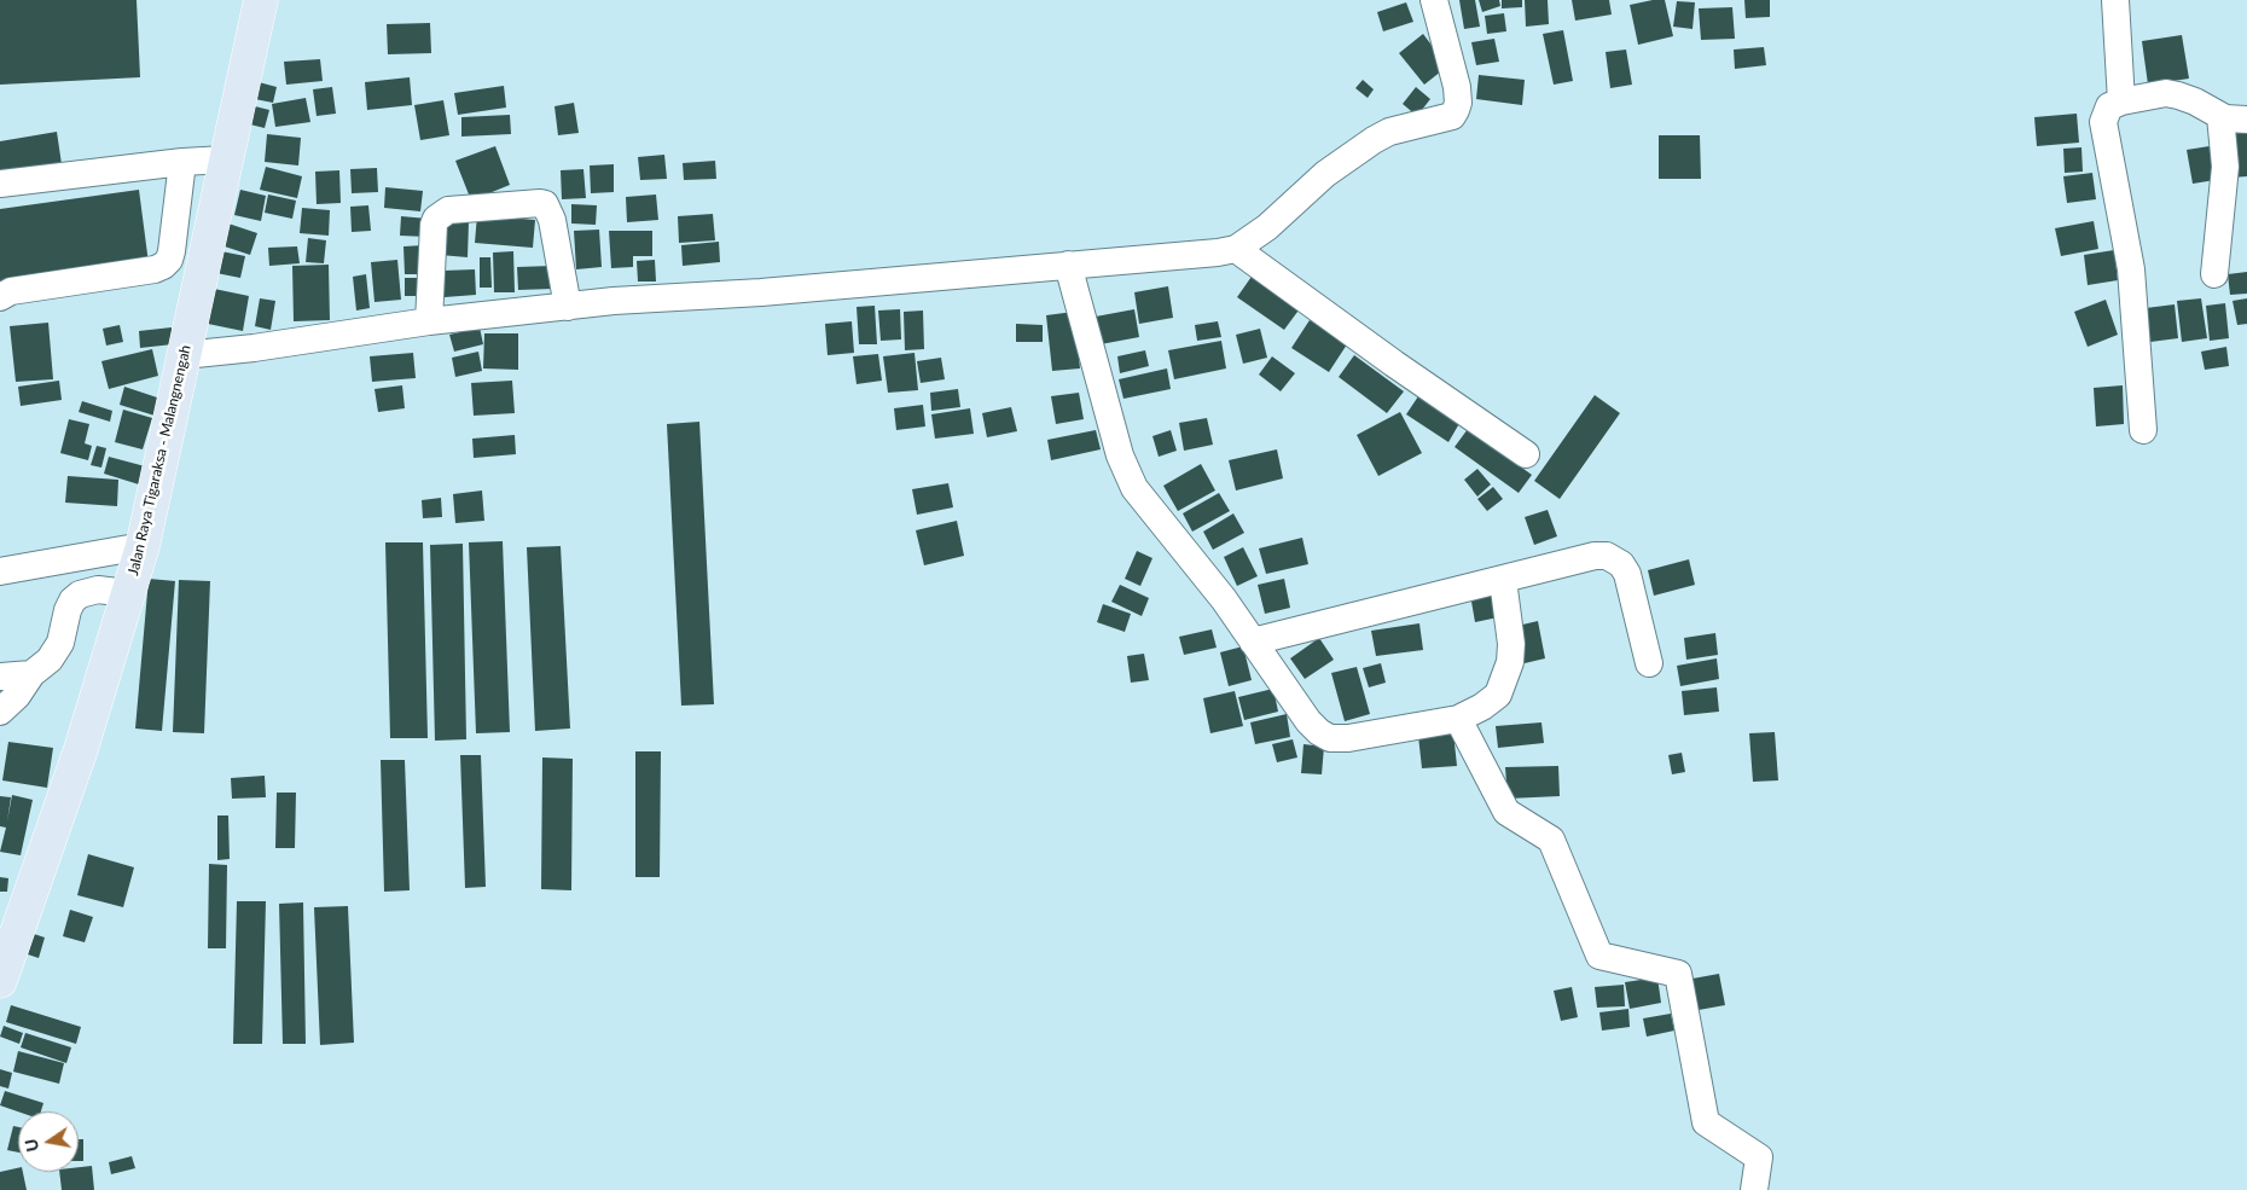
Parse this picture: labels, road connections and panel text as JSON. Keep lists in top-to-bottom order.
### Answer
{
  "streets": {
    "main road": ["Jalan Raya Tigaraksa - Malangnengah"]
  },
  "north": "left"
}
